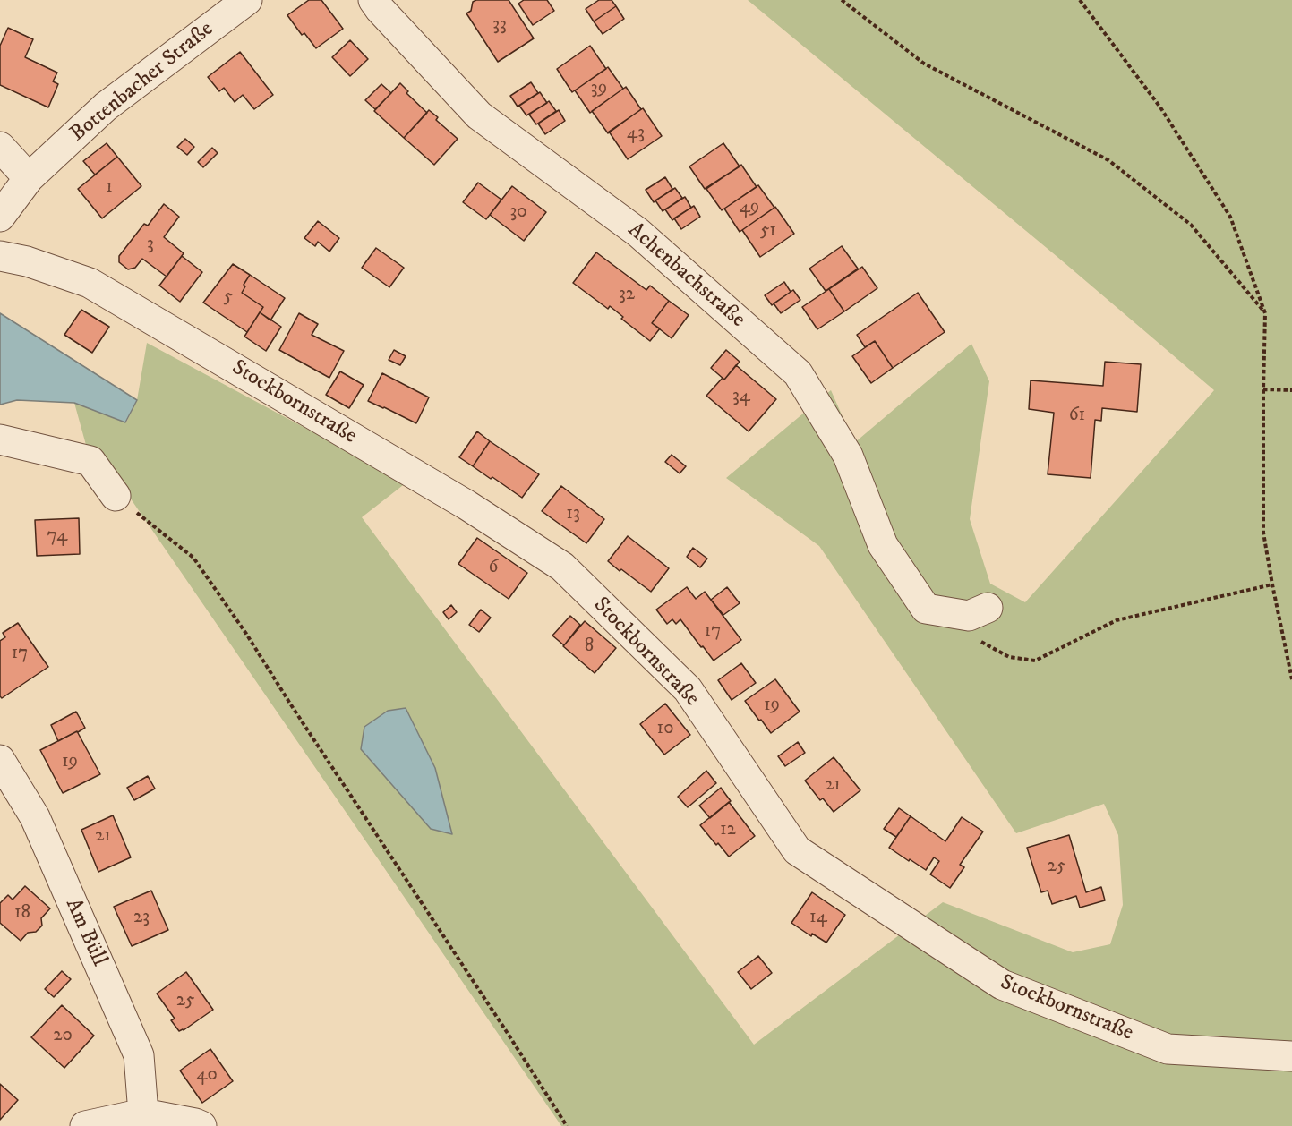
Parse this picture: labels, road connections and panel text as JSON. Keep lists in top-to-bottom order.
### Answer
{
  "streets": {
    "street": [
      "Bottenbacher Straße",
      "Achenbachstraße",
      "Stockbornstraße",
      "Am Büll"
    ]
  },
  "house_numbers": [
    "33",
    "39",
    "43",
    "1",
    "49",
    "30",
    "51",
    "3",
    "32",
    "5",
    "34",
    "61",
    "13",
    "74",
    "6",
    "17",
    "8",
    "17",
    "19",
    "10",
    "19",
    "21",
    "12",
    "21",
    "25",
    "18",
    "23",
    "14",
    "25",
    "20",
    "40"
  ]
}
